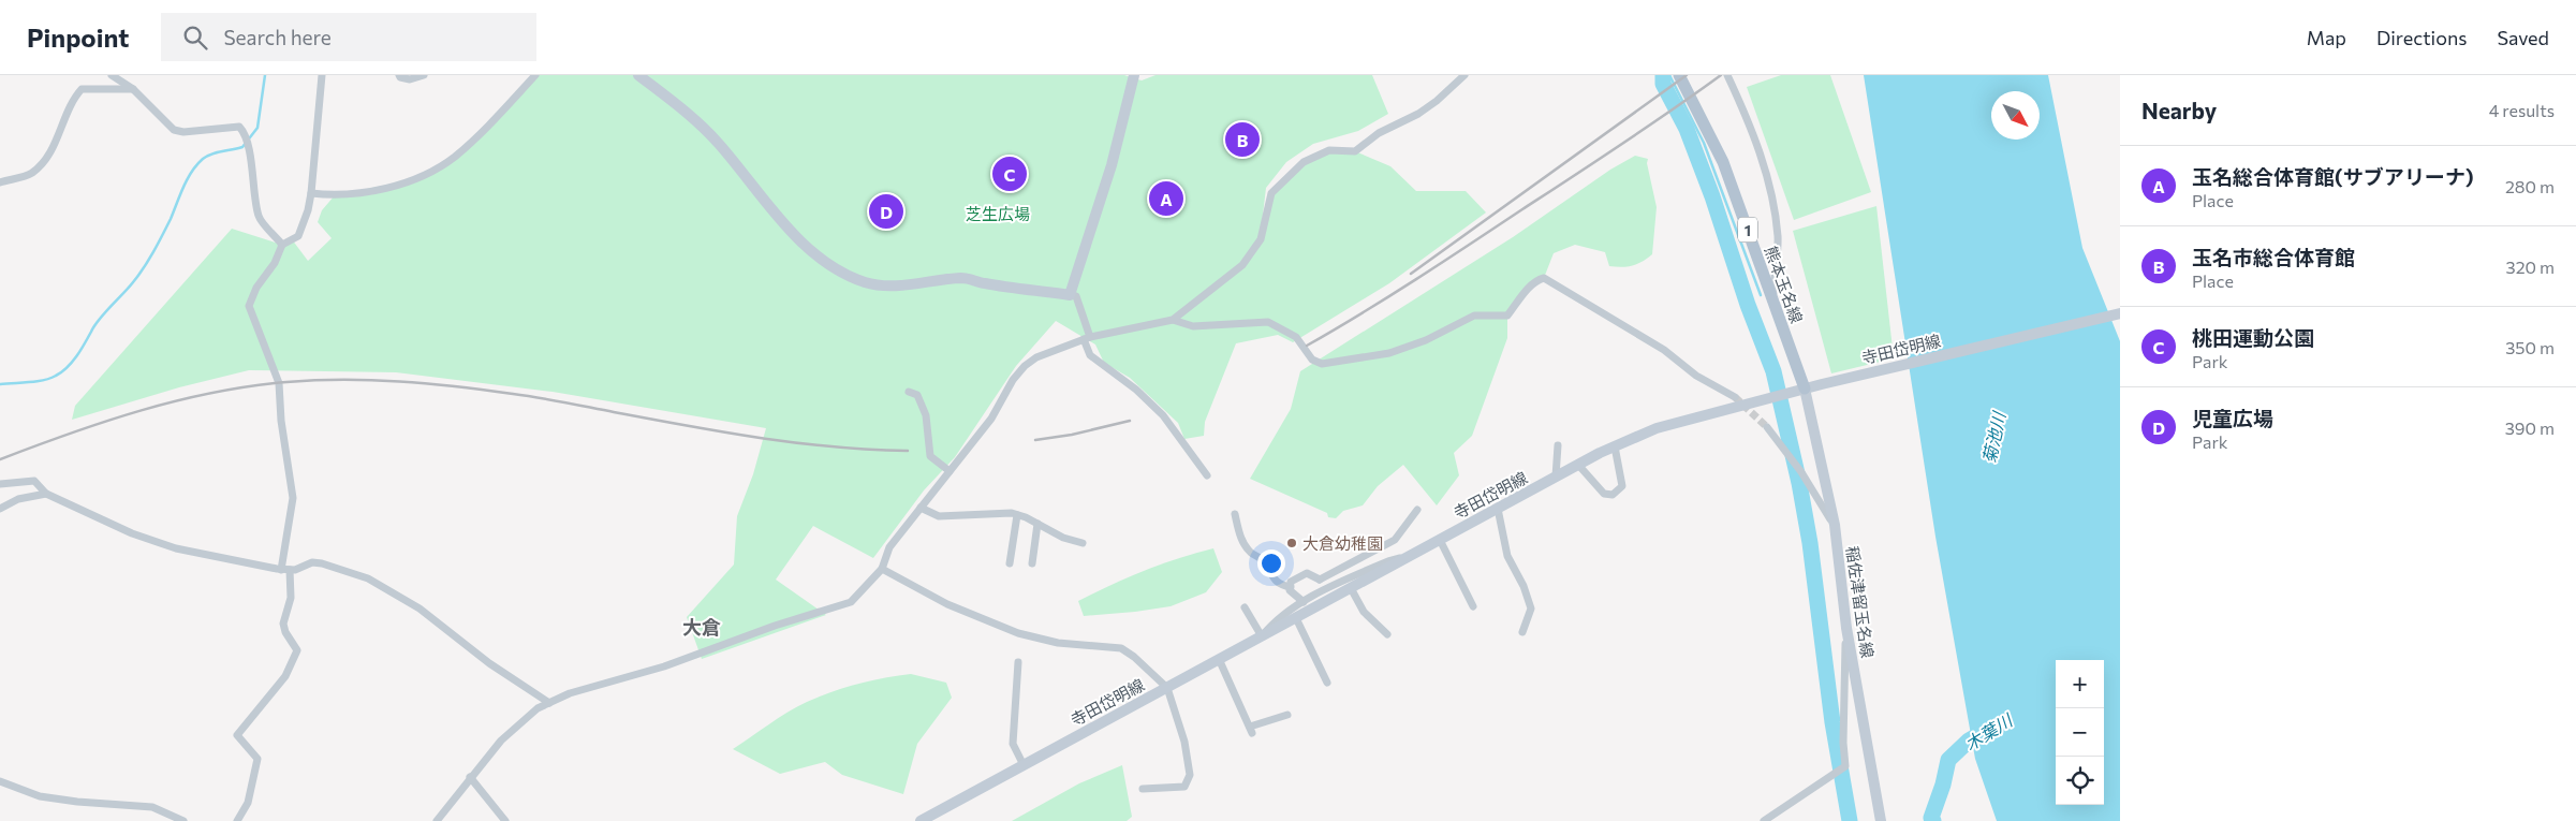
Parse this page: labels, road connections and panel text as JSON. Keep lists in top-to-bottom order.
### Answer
{
  "streets": {
    "main road": [
      "1",
      "熊本玉名線",
      "寺田岱明線",
      "稲佐津留玉名線"
    ]
  },
  "crossings": [
    ["熊本玉名線", "寺田岱明線"],
    ["熊本玉名線", "稲佐津留玉名線"],
    ["寺田岱明線", "稲佐津留玉名線"]
  ],
  "districts": ["大倉"],
  "water": ["菊池川", "木葉川"],
  "parks": ["芝生広場"],
  "places": ["大倉幼稚園"],
  "north": "bottom right",
  "page": {
    "header": "Pinpoint",
    "search": "Search here",
    "nav": ["Map", "Directions", "Saved"],
    "heading": ["Nearby", "4 results"],
    "pins": [
      "B",
      "C",
      "A",
      "D"
    ],
    "list": [
      {
        "mark": "A",
        "name": "玉名総合体育館(サブアリーナ)",
        "note": "Place",
        "value": "280 m"
      },
      {
        "mark": "B",
        "name": "玉名市総合体育館",
        "note": "Place",
        "value": "320 m"
      },
      {
        "mark": "C",
        "name": "桃田運動公園",
        "note": "Park",
        "value": "350 m"
      },
      {
        "mark": "D",
        "name": "児童広場",
        "note": "Park",
        "value": "390 m"
      }
    ],
    "map_buttons": ["+", "−"]
  }
}
